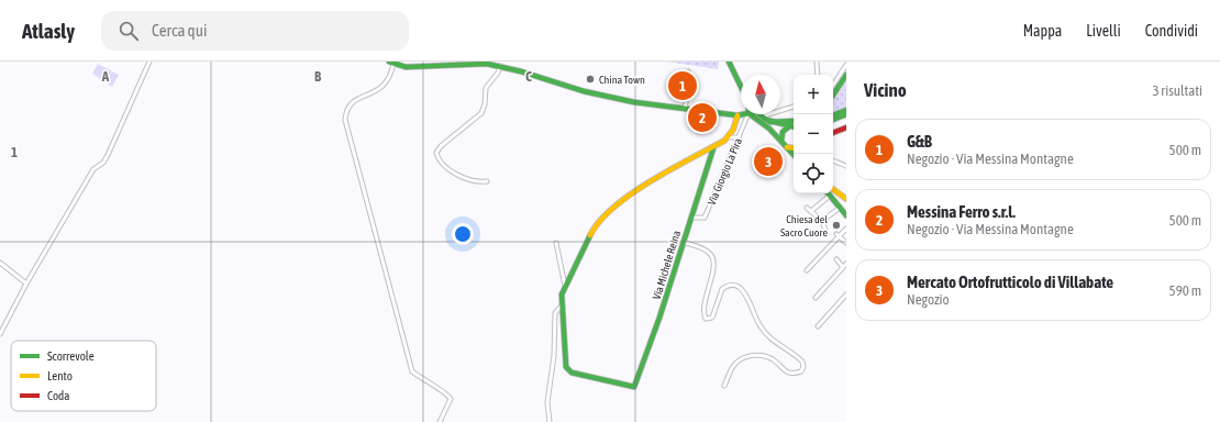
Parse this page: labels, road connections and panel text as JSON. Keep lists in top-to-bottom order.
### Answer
{
  "streets": {
    "main road": ["Via Michele Reina"],
    "street": ["Via Giorgio La Pira"]
  },
  "crossings": [
    ["Via Giorgio La Pira", "Via Michele Reina"]
  ],
  "places": ["China Town", "Chiesa del Sacro Cuore"],
  "legend": ["Scorrevole", "Lento", "Coda"],
  "north": "top",
  "page": {
    "header": "Atlasly",
    "search": "Cerca qui",
    "nav": ["Mappa", "Livelli", "Condividi"],
    "heading": ["Vicino", "3 risultati"],
    "pins": ["1", "2", "3"],
    "map_buttons": ["+", "−"],
    "list": [
      {
        "mark": "1",
        "name": "G&B",
        "note": "Negozio · Via Messina Montagne",
        "value": "500 m"
      },
      {
        "mark": "2",
        "name": "Messina Ferro s.r.l.",
        "note": "Negozio · Via Messina Montagne",
        "value": "500 m"
      },
      {
        "mark": "3",
        "name": "Mercato Ortofrutticolo di Villabate",
        "note": "Negozio",
        "value": "590 m"
      }
    ]
  },
  "grid": {
    "columns": ["A", "B", "C"],
    "rows": ["1"]
  }
}
